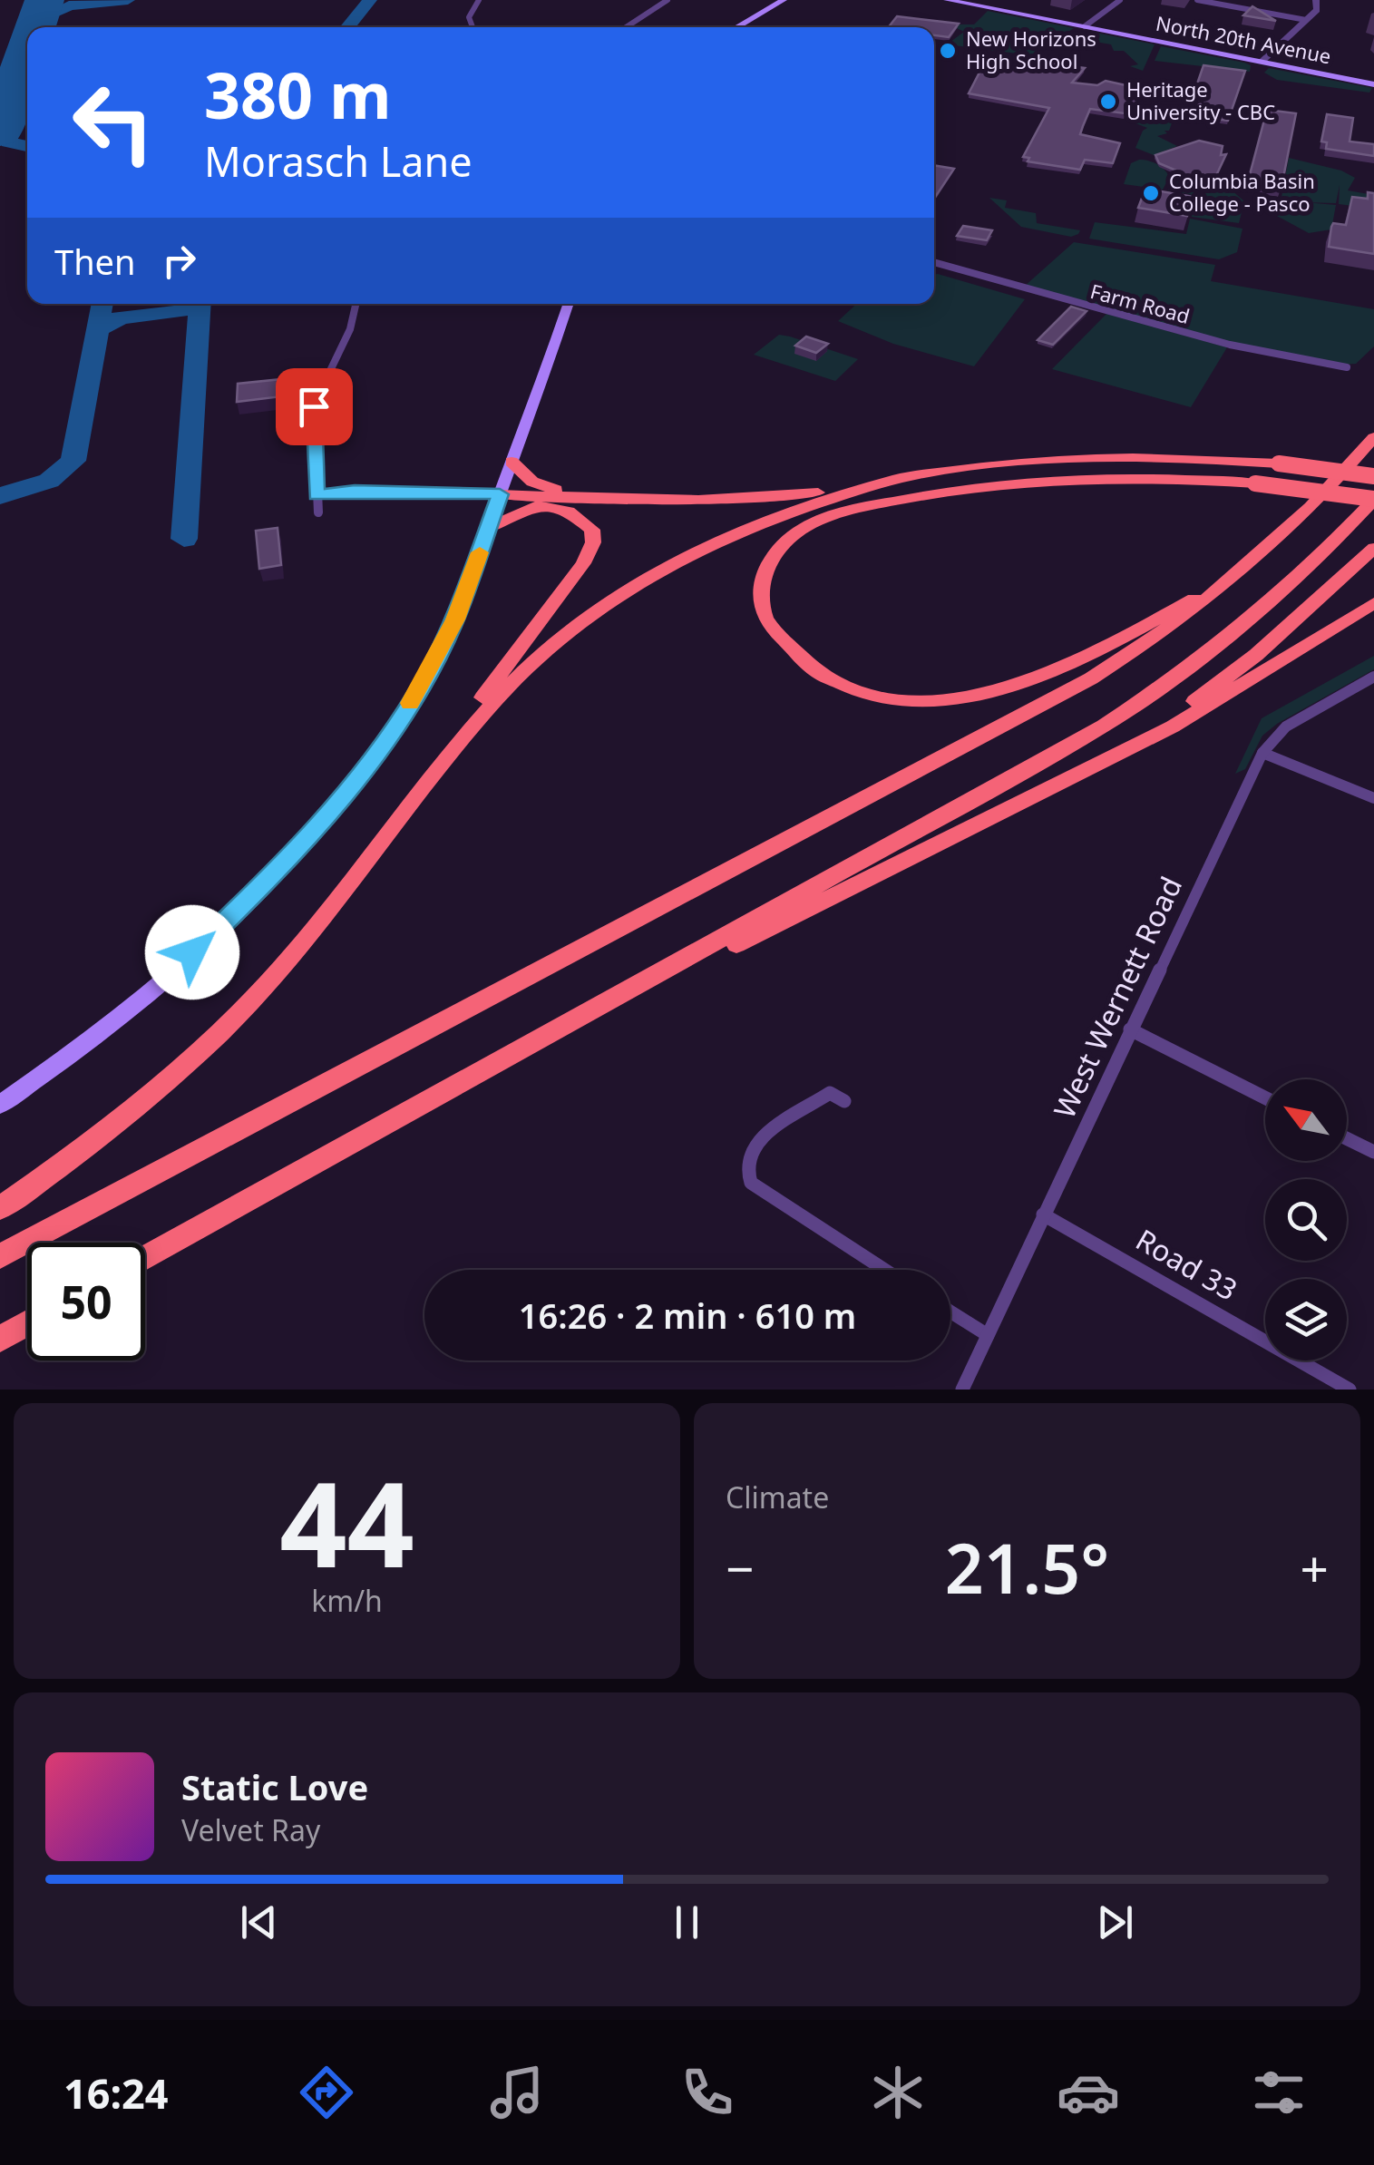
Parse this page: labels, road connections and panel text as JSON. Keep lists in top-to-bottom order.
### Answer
{
  "streets": {
    "main road": ["North 20th Avenue"],
    "street": ["Farm Road", "West Wernett Road", "Road 33"]
  },
  "crossings": [
    ["West Wernett Road", "Road 33"]
  ],
  "places": ["New Horizons High School", "Heritage University - CBC", "Columbia Basin College - Pasco"],
  "north": "top left",
  "page": {
    "turn": ["380 m", "Morasch Lane"],
    "then": "Then",
    "limit": "50",
    "trip": "16:26 · 2 min · 610 m",
    "tile": [
      ["44", "km/h"],
      "Climate"
    ],
    "heat": ["−", "21.5°", "+"],
    "song": ["Static Love", "Velvet Ray"],
    "tabs": "16:24"
  }
}
